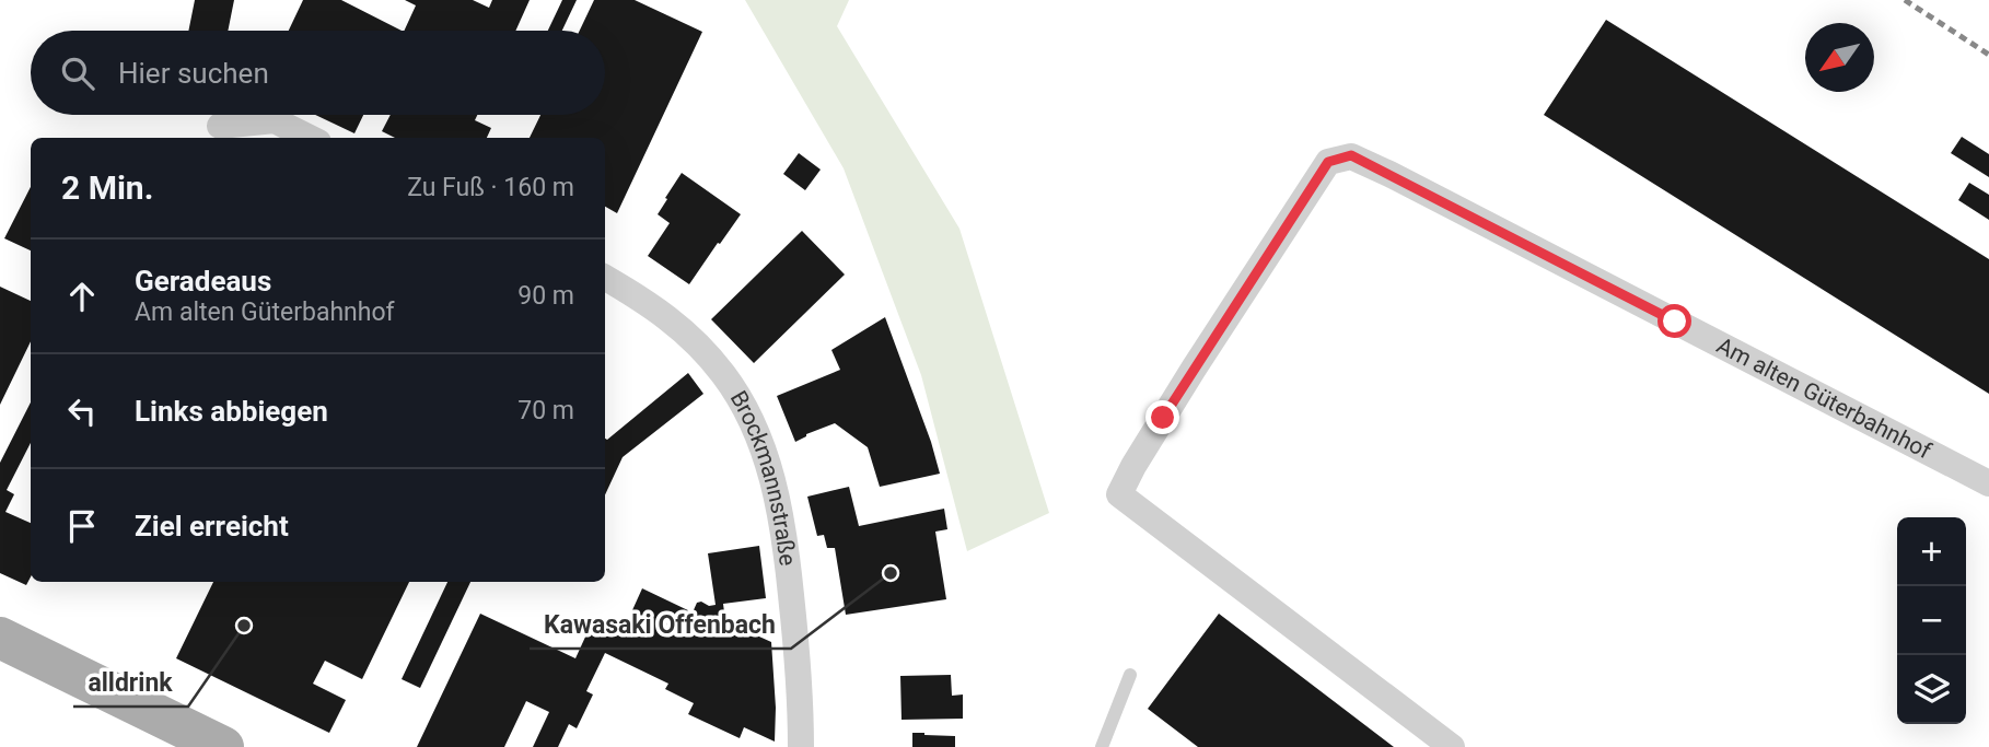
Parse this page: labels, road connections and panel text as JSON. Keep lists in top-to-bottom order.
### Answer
{
  "streets": {
    "street": ["Am alten Güterbahnhof", "Brockmannstraße"]
  },
  "places": ["Kawasaki Offenbach", "alldrink"],
  "north": "bottom left",
  "page": {
    "search": "Hier suchen",
    "heading": ["2 Min.", "Zu Fuß · 160 m"],
    "list": [
      ["Geradeaus", "Am alten Güterbahnhof", "90 m"],
      ["Links abbiegen", "70 m"],
      "Ziel erreicht"
    ],
    "map_buttons": ["+", "−"]
  }
}
